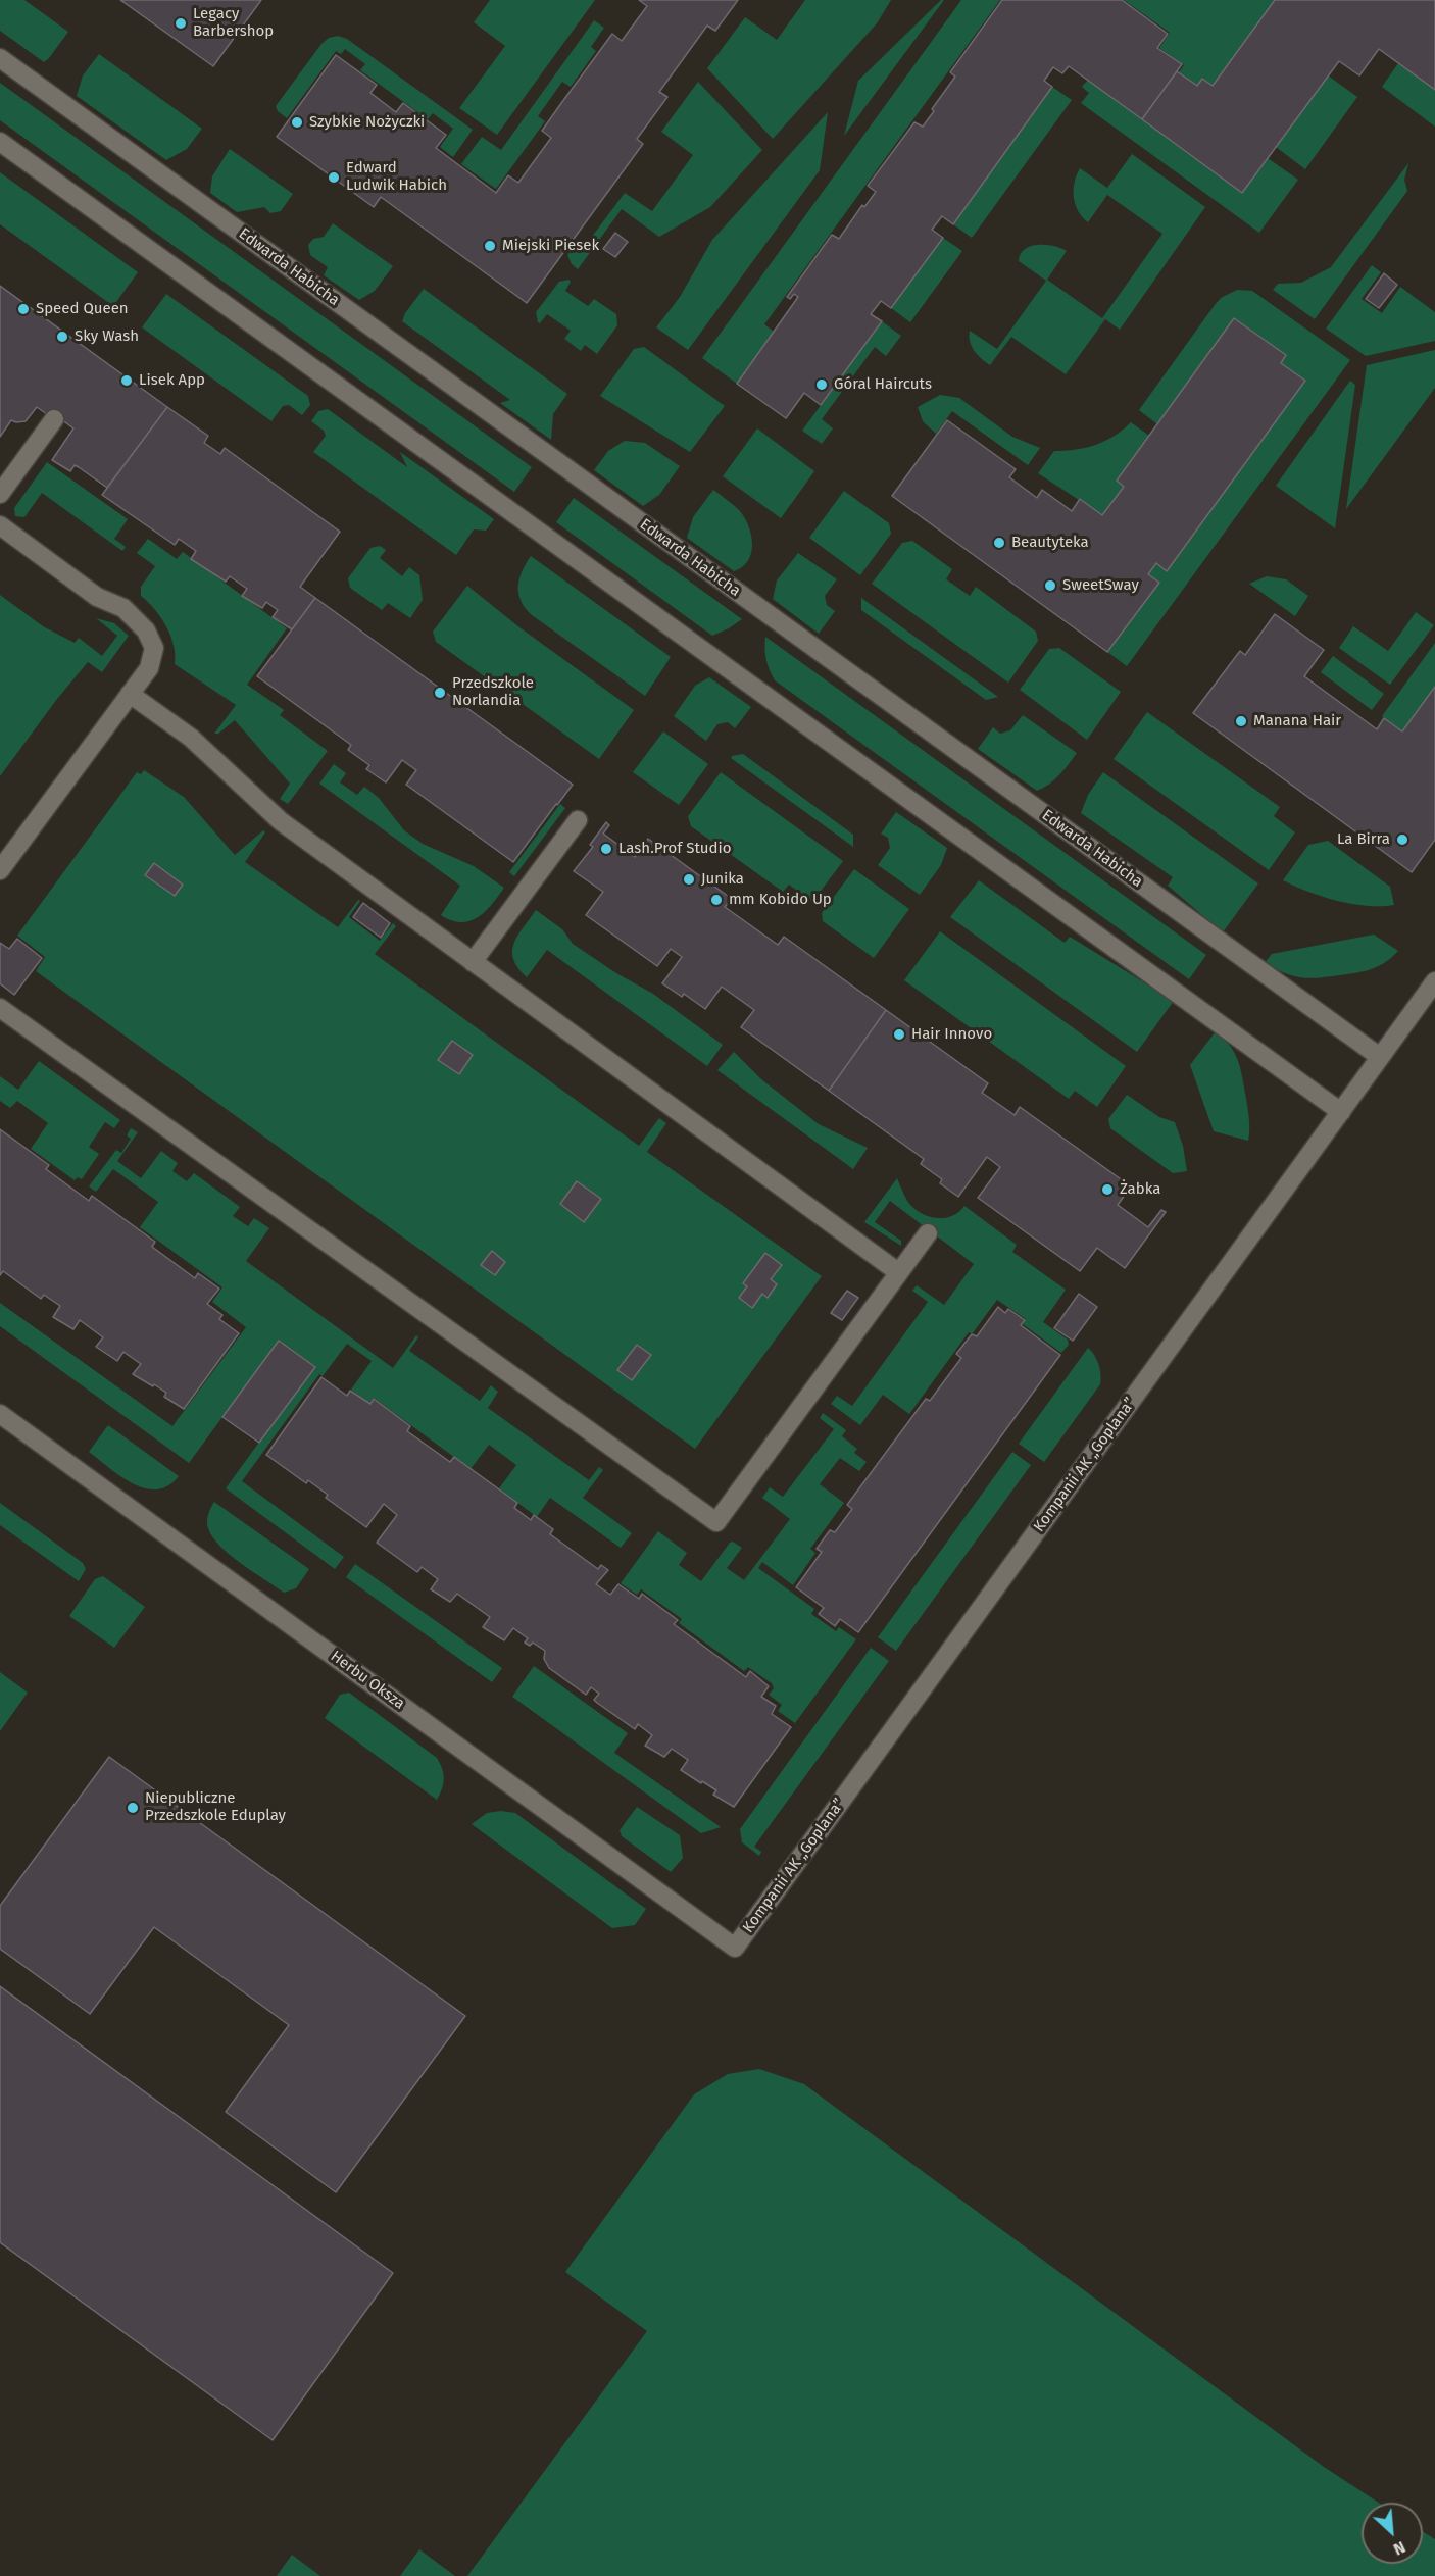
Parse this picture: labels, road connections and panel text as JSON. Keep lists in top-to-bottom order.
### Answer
{
  "streets": {
    "street": ["Edwarda Habicha", "Kompanii AK „Goplana”", "Herbu Oksza"]
  },
  "crossings": [
    ["Edwarda Habicha", "Kompanii AK „Goplana”"],
    ["Kompanii AK „Goplana”", "Herbu Oksza"]
  ],
  "places": [
    "Legacy Barbershop",
    "Szybkie Nożyczki",
    "Edward Ludwik Habich",
    "Miejski Piesek",
    "Speed Queen",
    "Sky Wash",
    "Lisek App",
    "Góral Haircuts",
    "Beautyteka",
    "SweetSway",
    "Przedszkole Norlandia",
    "Manana Hair",
    "La Birra",
    "Lash.Prof Studio",
    "Junika",
    "mm Kobido Up",
    "Hair Innovo",
    "Żabka",
    "Niepubliczne Przedszkole Eduplay"
  ],
  "north": "bottom right"
}
